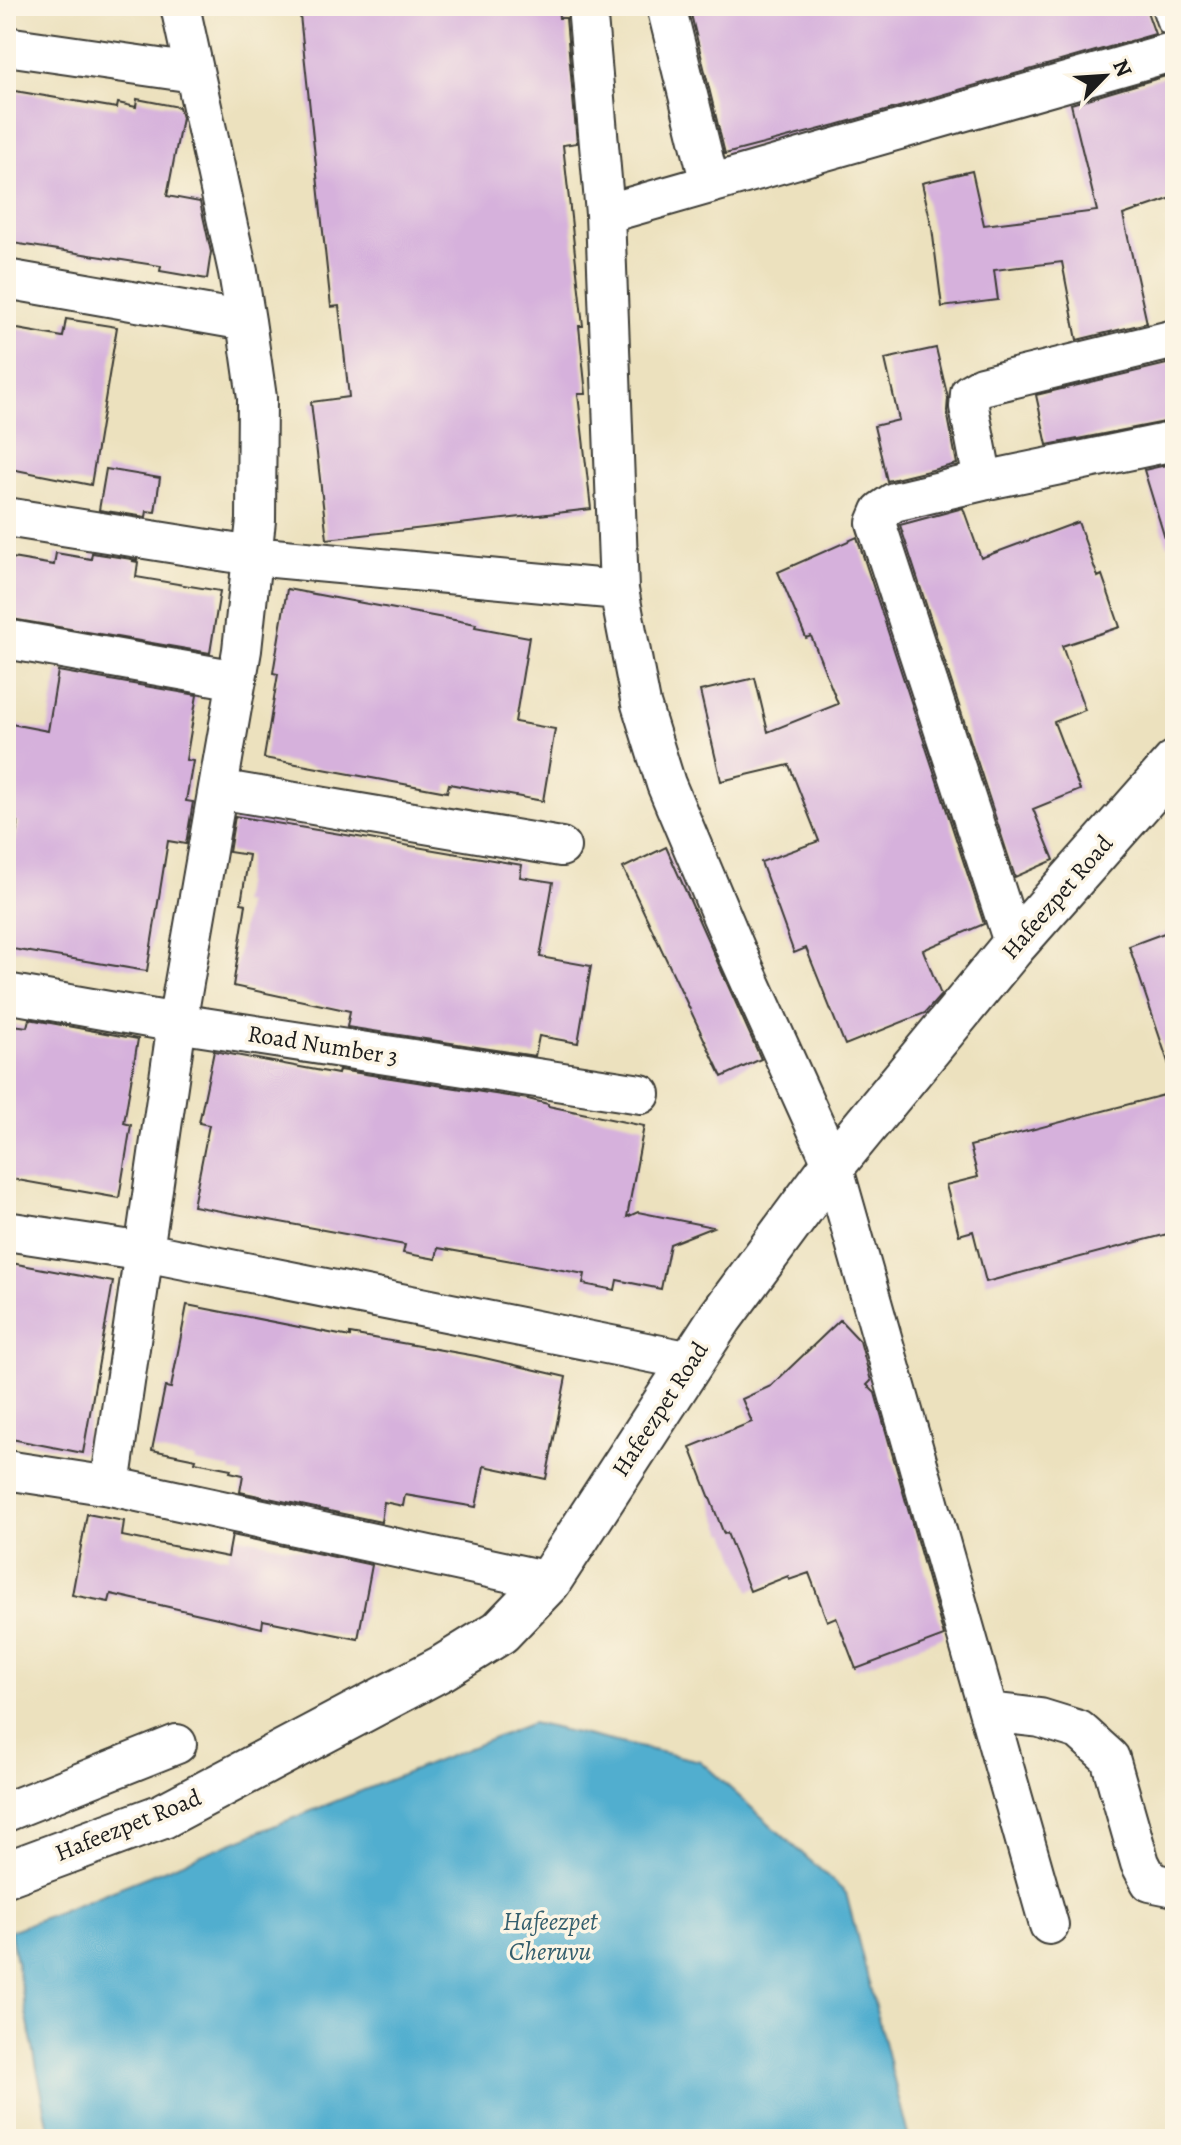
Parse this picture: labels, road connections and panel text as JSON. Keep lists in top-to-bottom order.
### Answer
{
  "streets": {
    "street": ["Hafeezpet Road", "Road Number 3"]
  },
  "water": ["Hafeezpet Cheruvu"],
  "north": "top right"
}
